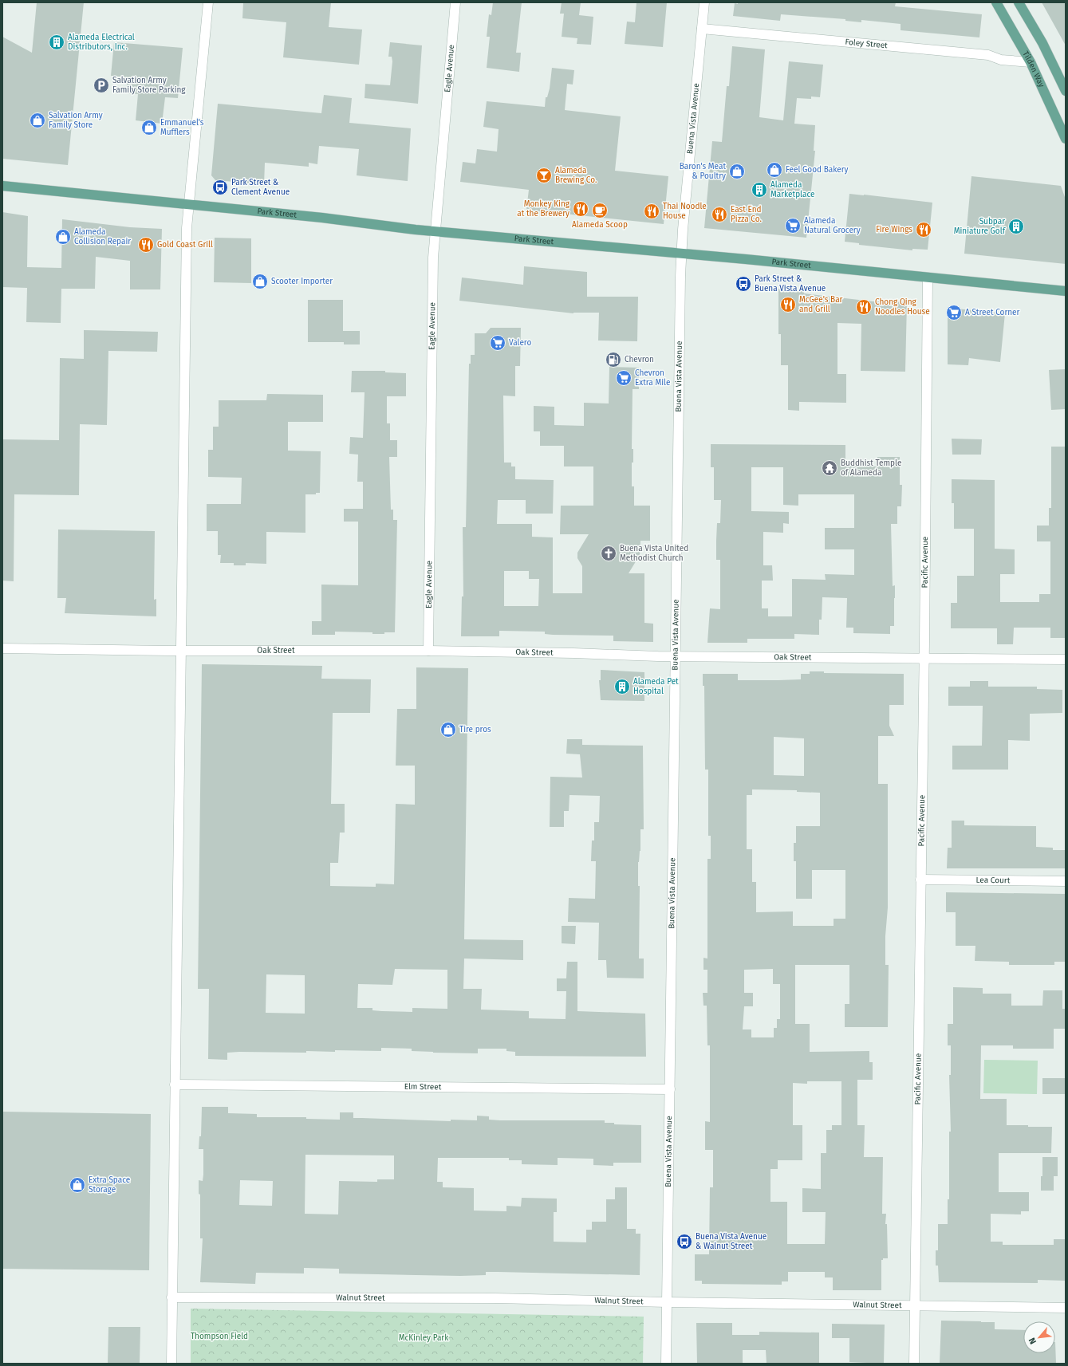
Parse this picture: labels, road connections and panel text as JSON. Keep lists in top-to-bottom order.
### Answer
{
  "streets": {
    "main road": ["Tilden Way", "Park Street"],
    "street": [
      "Foley Street",
      "Eagle Avenue",
      "Buena Vista Avenue",
      "Pacific Avenue",
      "Oak Street",
      "Lea Court",
      "Elm Street",
      "Walnut Street"
    ]
  },
  "crossings": [
    ["Foley Street", "Tilden Way"],
    ["Foley Street", "Buena Vista Avenue"],
    ["Eagle Avenue", "Park Street"],
    ["Eagle Avenue", "Oak Street"],
    ["Buena Vista Avenue", "Park Street"],
    ["Buena Vista Avenue", "Oak Street"],
    ["Buena Vista Avenue", "Elm Street"],
    ["Buena Vista Avenue", "Walnut Street"],
    ["Park Street", "Pacific Avenue"],
    ["Pacific Avenue", "Oak Street"],
    ["Pacific Avenue", "Lea Court"],
    ["Pacific Avenue", "Walnut Street"]
  ],
  "parks": ["Thompson Field", "McKinley Park"],
  "places": {
    "building": [
      "Alameda Electrical Distributors, Inc.",
      "Alameda Marketplace",
      "Subpar Miniature Golf",
      "Alameda Pet Hospital"
    ],
    "parking": ["Salvation Army Family Store Parking"],
    "shop": [
      "Salvation Army Family Store",
      "Emmanuel's Mufflers",
      "Feel Good Bakery",
      "Baron's Meat & Poultry",
      "Alameda Collision Repair",
      "Scooter Importer",
      "Tire pros",
      "Extra Space Storage"
    ],
    "bar": ["Alameda Brewing Co."],
    "bus stop": ["Park Street & Clement Avenue", "Park Street & Buena Vista Avenue", "Buena Vista Avenue & Walnut Street"],
    "restaurant": [
      "Monkey King at the Brewery",
      "Thai Noodle House",
      "East End Pizza Co.",
      "Fire Wings",
      "Gold Coast Grill",
      "McGee's Bar and Grill",
      "Chong Qing Noodles House"
    ],
    "cafe": ["Alameda Scoop"],
    "supermarket": [
      "Alameda Natural Grocery",
      "A Street Corner",
      "Valero",
      "Chevron Extra Mile"
    ],
    "fuel station": ["Chevron"],
    "temple": ["Buddhist Temple of Alameda"],
    "church": ["Buena Vista United Methodist Church"]
  },
  "north": "bottom left"
}
